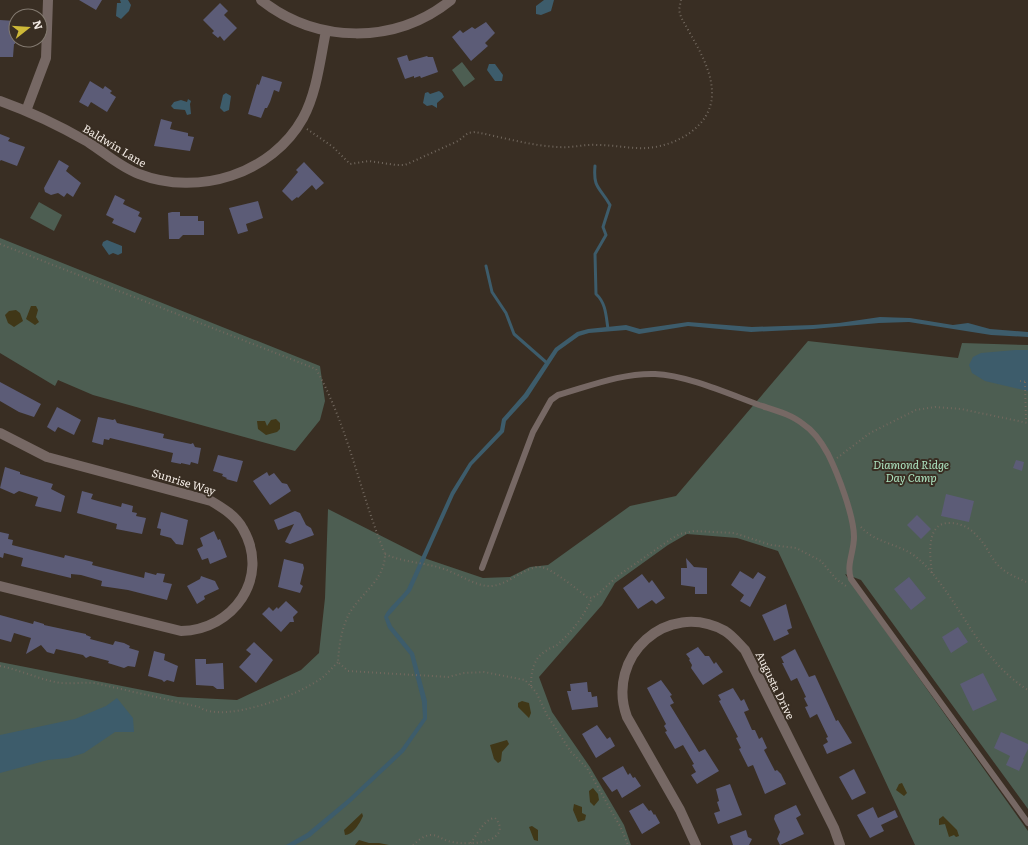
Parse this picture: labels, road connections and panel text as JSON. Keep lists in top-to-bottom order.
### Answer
{
  "streets": {
    "street": ["Baldwin Lane", "Sunrise Way", "Augusta Drive"]
  },
  "parks": ["Diamond Ridge Day Camp"],
  "north": "right"
}
